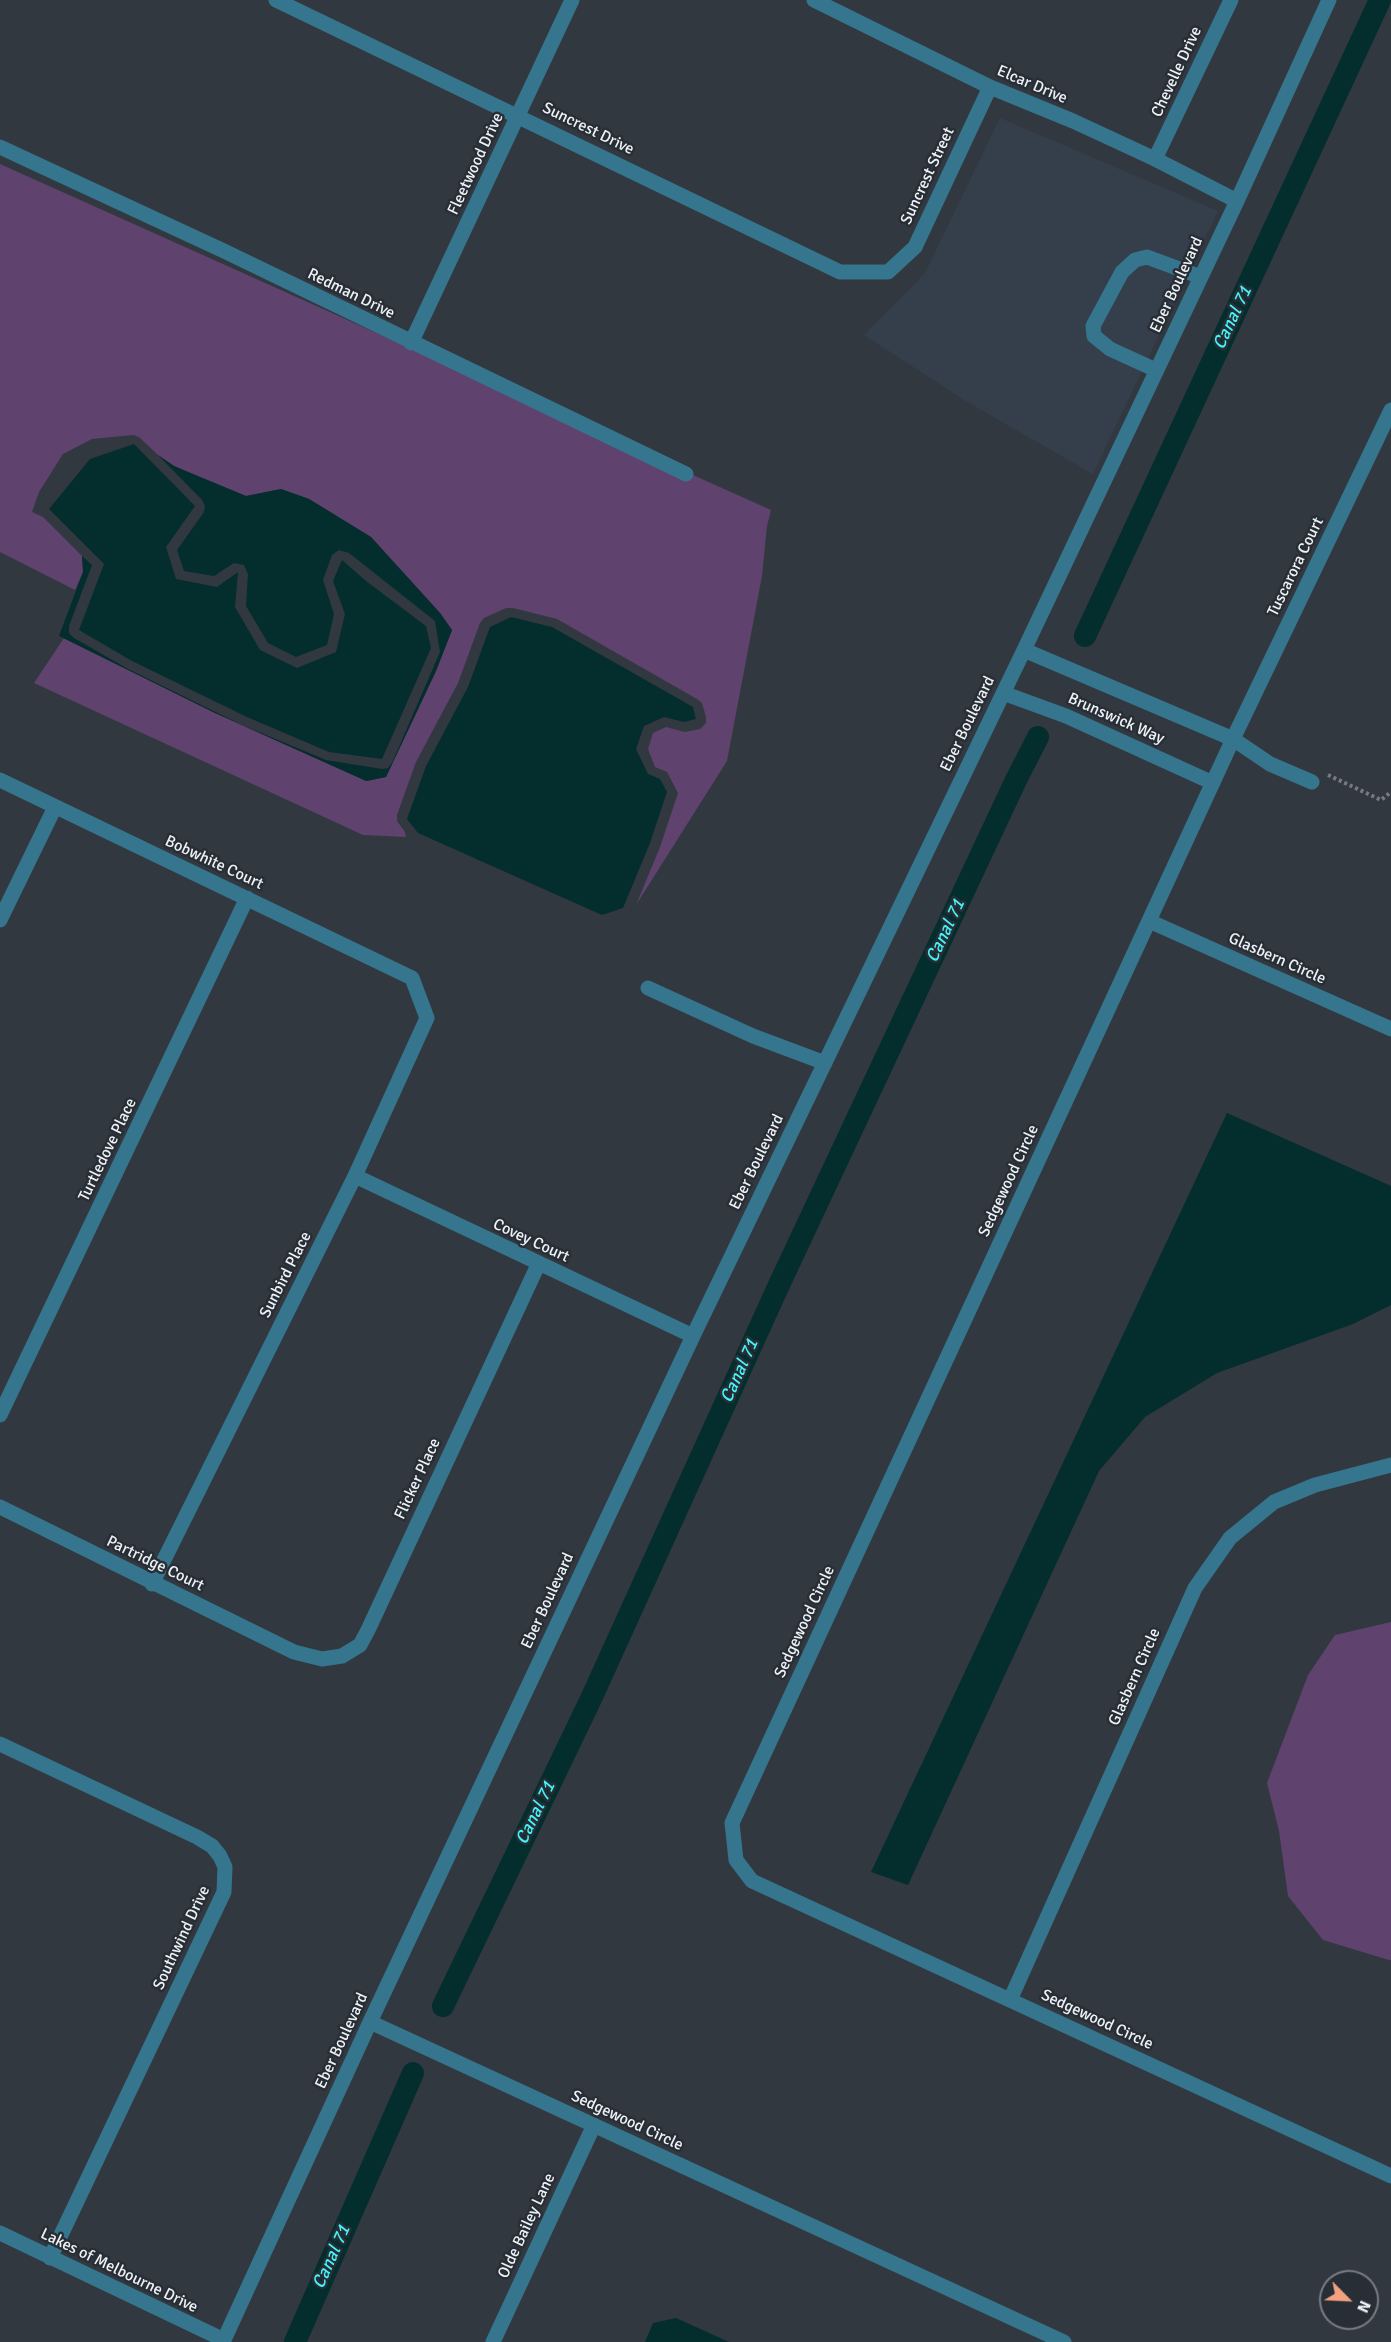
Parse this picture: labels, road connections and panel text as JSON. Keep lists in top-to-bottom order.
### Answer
{
  "streets": {
    "street": [
      "Chevelle Drive",
      "Elcar Drive",
      "Suncrest Drive",
      "Fleetwood Drive",
      "Suncrest Street",
      "Eber Boulevard",
      "Redman Drive",
      "Tuscarora Court",
      "Brunswick Way",
      "Bobwhite Court",
      "Glasbern Circle",
      "Turtledove Place",
      "Sedgewood Circle",
      "Covey Court",
      "Sunbird Place",
      "Flicker Place",
      "Partridge Court",
      "Southwind Drive",
      "Olde Bailey Lane",
      "Lakes of Melbourne Drive"
    ]
  },
  "crossings": [
    ["Chevelle Drive", "Elcar Drive"],
    ["Elcar Drive", "Suncrest Street"],
    ["Elcar Drive", "Eber Boulevard"],
    ["Suncrest Drive", "Fleetwood Drive"],
    ["Suncrest Drive", "Suncrest Street"],
    ["Fleetwood Drive", "Redman Drive"],
    ["Eber Boulevard", "Brunswick Way"],
    ["Eber Boulevard", "Sedgewood Circle"],
    ["Eber Boulevard", "Covey Court"],
    ["Eber Boulevard", "Lakes of Melbourne Drive"],
    ["Tuscarora Court", "Brunswick Way"],
    ["Tuscarora Court", "Sedgewood Circle"],
    ["Brunswick Way", "Sedgewood Circle"],
    ["Bobwhite Court", "Turtledove Place"],
    ["Bobwhite Court", "Sunbird Place"],
    ["Glasbern Circle", "Sedgewood Circle"],
    ["Sedgewood Circle", "Olde Bailey Lane"],
    ["Covey Court", "Sunbird Place"],
    ["Covey Court", "Flicker Place"],
    ["Sunbird Place", "Partridge Court"],
    ["Flicker Place", "Partridge Court"],
    ["Southwind Drive", "Lakes of Melbourne Drive"]
  ],
  "water": ["Canal 71"],
  "north": "bottom right"
}
